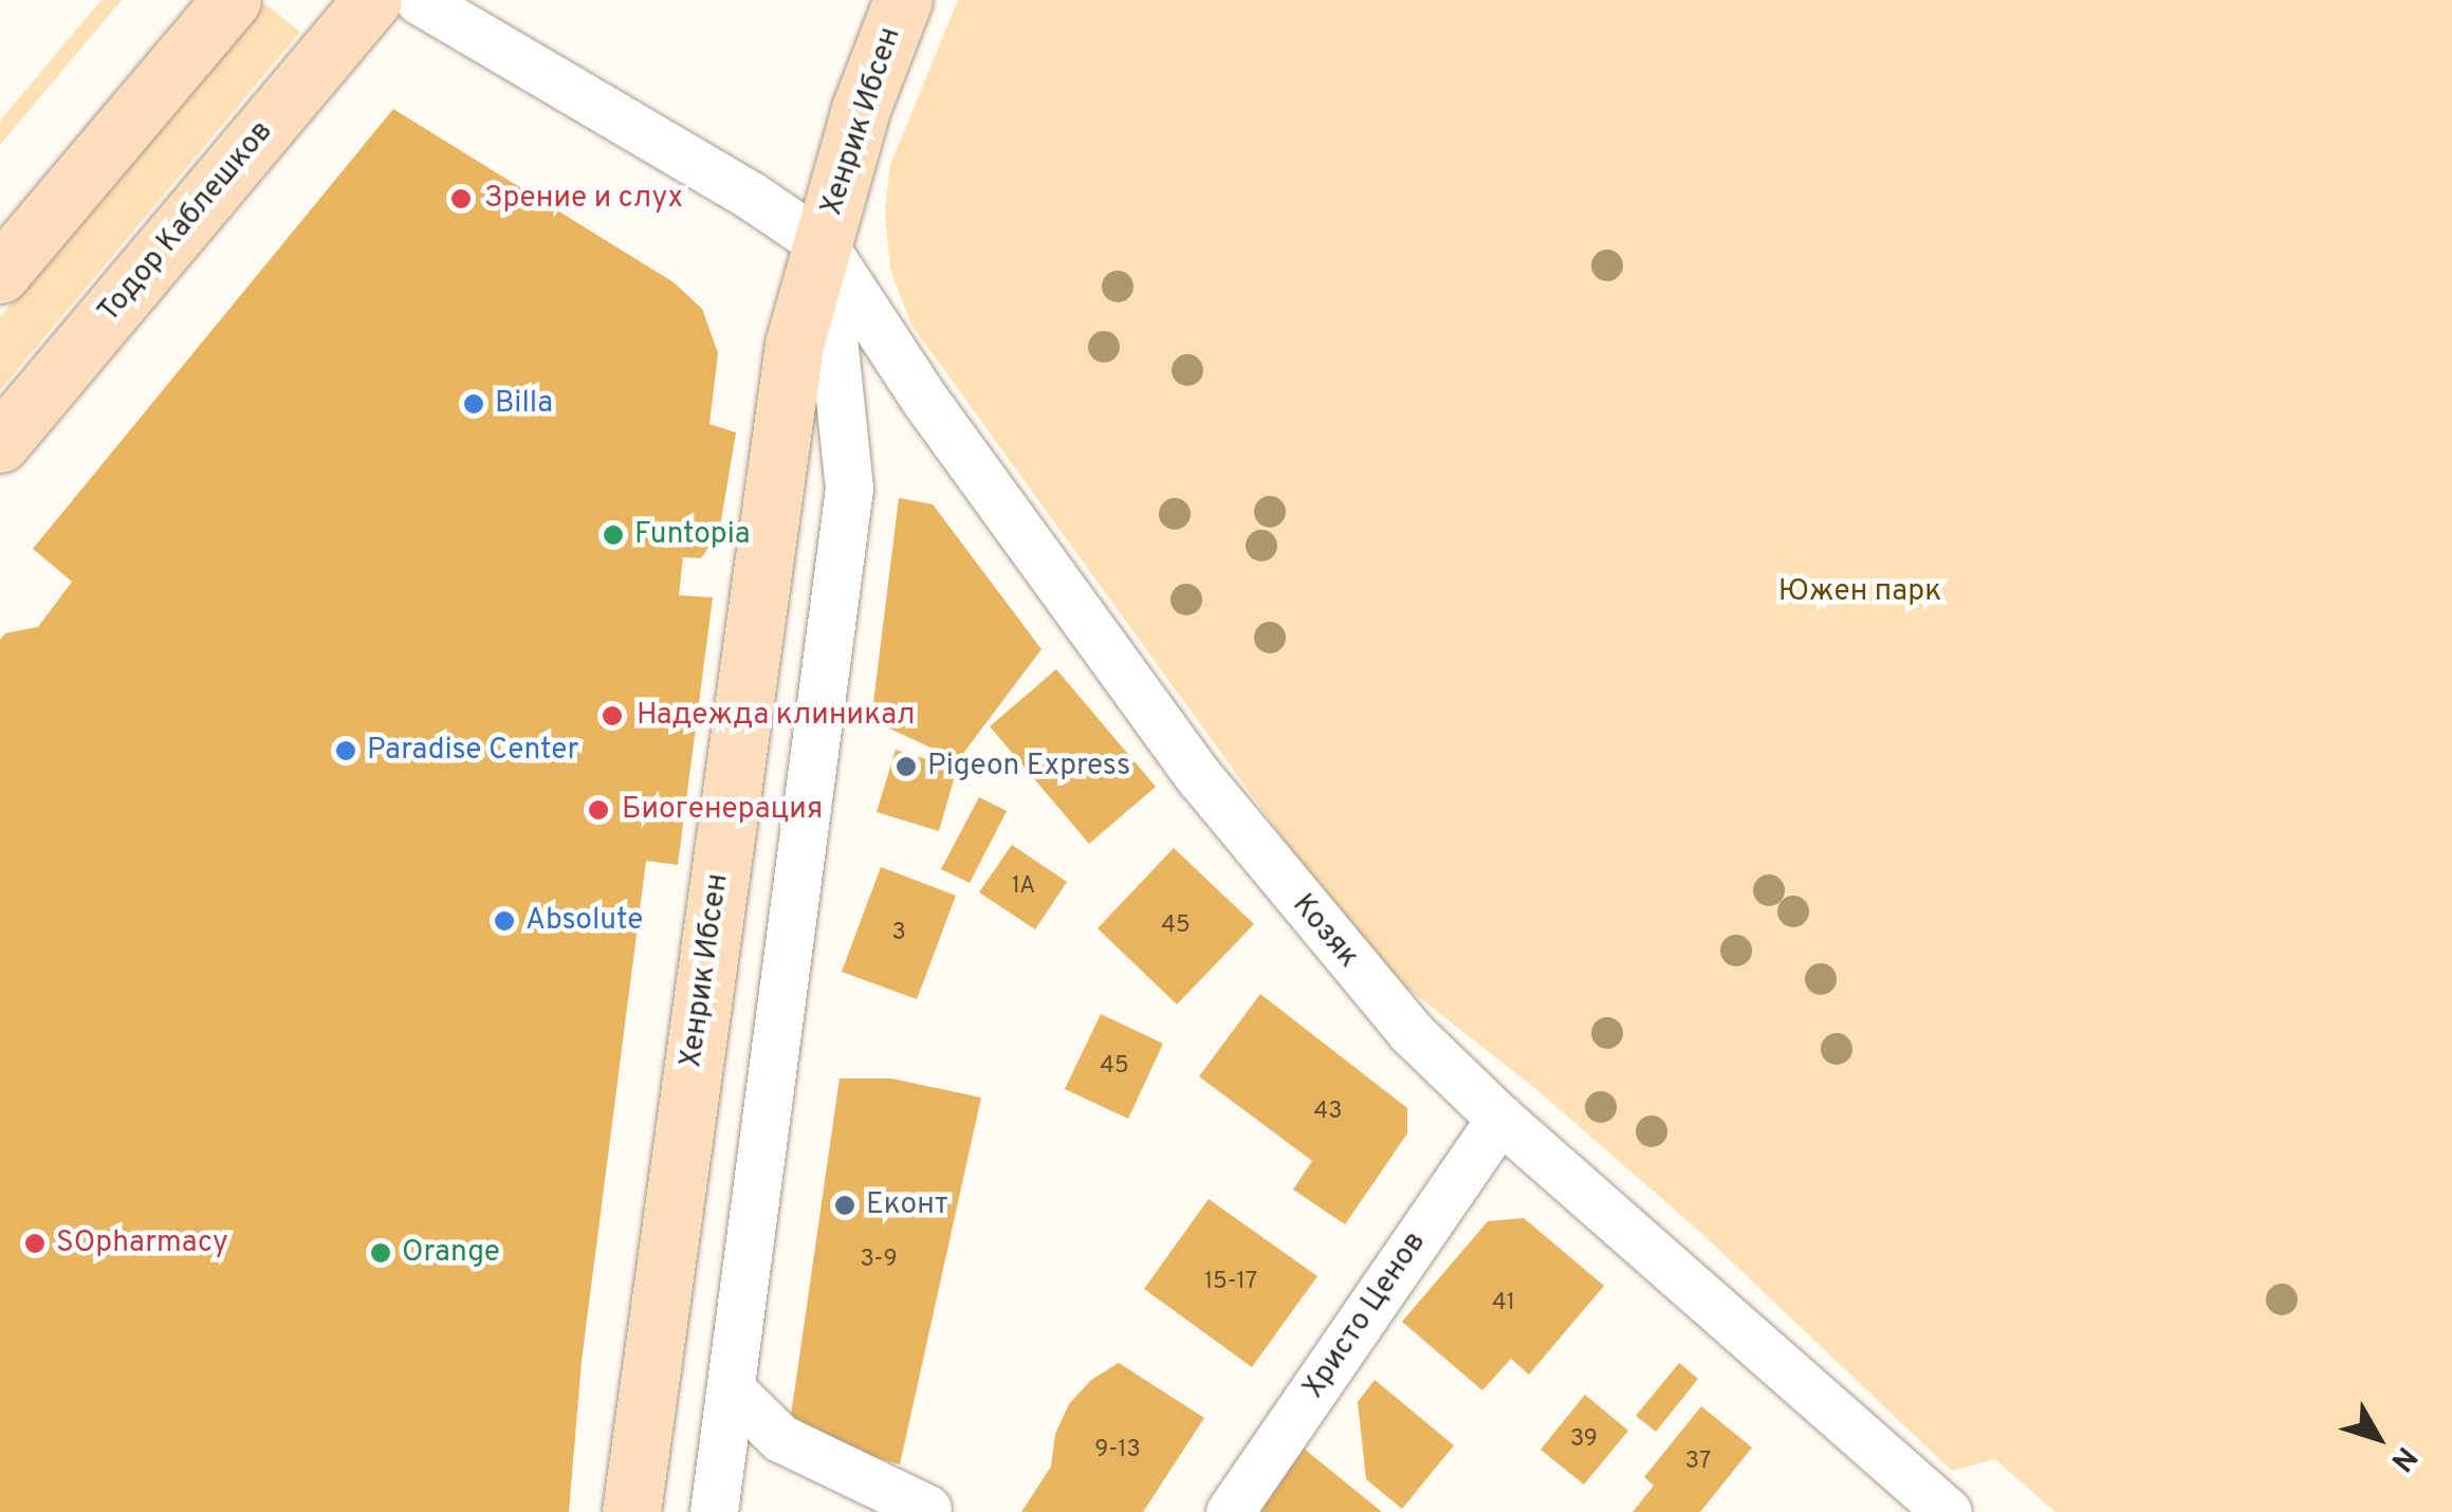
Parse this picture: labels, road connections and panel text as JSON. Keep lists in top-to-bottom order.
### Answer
{
  "streets": {
    "main road": ["Хенрик Ибсен", "Тодор Каблешков"],
    "street": ["Козяк", "Христо Ценов"]
  },
  "crossings": [
    ["Хенрик Ибсен", "Козяк"],
    ["Козяк", "Христо Ценов"]
  ],
  "parks": ["Южен парк"],
  "places": [
    "Зрение и слух",
    "Billa",
    "Funtopia",
    "Надежда клиникал",
    "Paradise Center",
    "Pigeon Express",
    "Биогенерация",
    "Absolute",
    "Еконт",
    "SOpharmacy",
    "Orange"
  ],
  "house_numbers": [
    "1А",
    "45",
    "3",
    "45",
    "43",
    "3-9",
    "15-17",
    "41",
    "39",
    "9-13",
    "37"
  ],
  "north": "bottom right"
}
